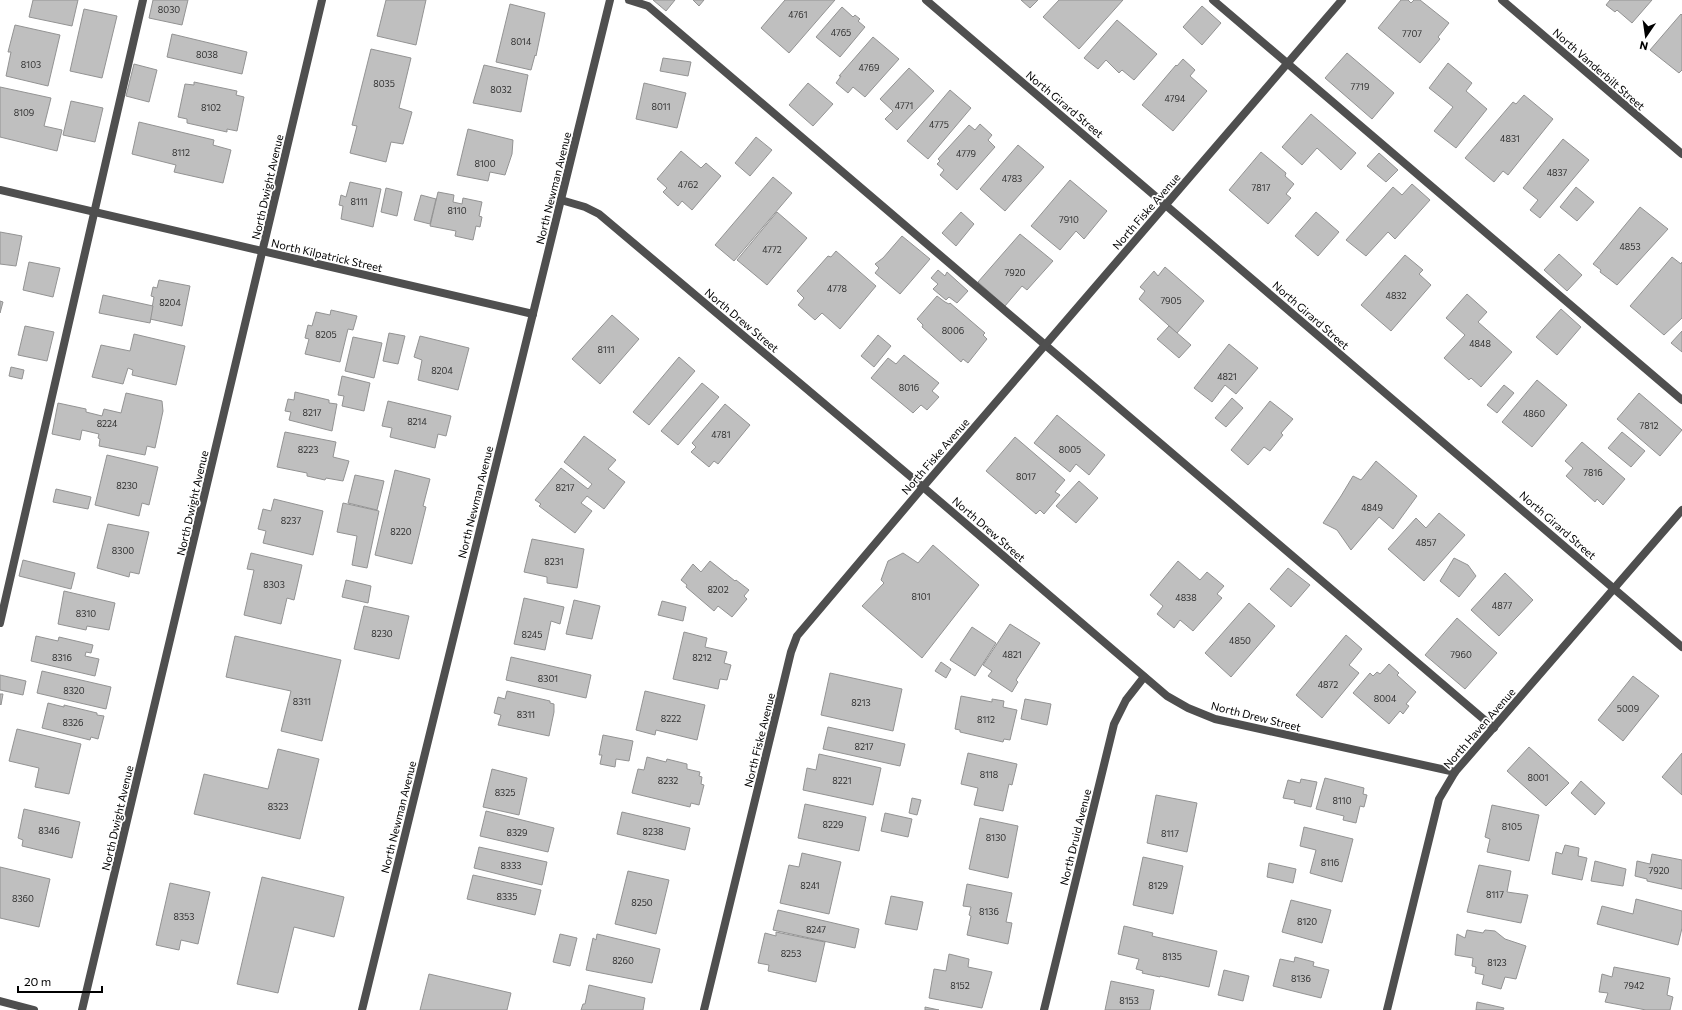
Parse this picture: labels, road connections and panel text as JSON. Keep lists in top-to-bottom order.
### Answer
{
  "streets": {
    "street": [
      "North Vanderbilt Street",
      "North Girard Street",
      "North Dwight Avenue",
      "North Newman Avenue",
      "North Fiske Avenue",
      "North Kilpatrick Street",
      "North Drew Street",
      "North Haven Avenue",
      "North Druid Avenue"
    ]
  },
  "crossings": [
    ["North Girard Street", "North Fiske Avenue"],
    ["North Girard Street", "North Haven Avenue"],
    ["North Dwight Avenue", "North Kilpatrick Street"],
    ["North Newman Avenue", "North Kilpatrick Street"],
    ["North Newman Avenue", "North Drew Street"],
    ["North Fiske Avenue", "North Drew Street"],
    ["North Drew Street", "North Haven Avenue"],
    ["North Drew Street", "North Druid Avenue"]
  ],
  "house_numbers": [
    "8030",
    "4761",
    "4765",
    "7707",
    "8014",
    "8038",
    "8103",
    "4769",
    "8035",
    "7719",
    "8032",
    "4794",
    "4771",
    "8011",
    "8102",
    "8109",
    "4775",
    "4831",
    "8112",
    "4779",
    "8100",
    "4837",
    "4783",
    "4762",
    "7817",
    "8111",
    "8110",
    "7910",
    "4853",
    "4772",
    "7920",
    "4778",
    "4832",
    "7905",
    "8204",
    "8006",
    "8205",
    "4848",
    "8111",
    "8204",
    "4821",
    "8016",
    "8217",
    "4860",
    "8214",
    "8224",
    "7812",
    "4781",
    "8223",
    "8005",
    "7816",
    "8017",
    "8230",
    "8217",
    "4849",
    "8237",
    "8220",
    "4857",
    "8300",
    "8231",
    "8303",
    "8202",
    "8101",
    "4838",
    "4877",
    "8310",
    "8230",
    "8245",
    "4850",
    "4821",
    "7960",
    "8316",
    "8212",
    "8301",
    "4872",
    "8320",
    "8004",
    "8311",
    "8213",
    "5009",
    "8311",
    "8222",
    "8112",
    "8326",
    "8217",
    "8118",
    "8001",
    "8232",
    "8221",
    "8325",
    "8110",
    "8323",
    "8229",
    "8105",
    "8346",
    "8238",
    "8329",
    "8117",
    "8130",
    "8116",
    "8333",
    "7920",
    "8241",
    "8129",
    "8117",
    "8335",
    "8360",
    "8250",
    "8136",
    "8353",
    "8120",
    "8247",
    "8253",
    "8135",
    "8260",
    "8123",
    "8136",
    "8152",
    "7942",
    "8153"
  ],
  "scale_bar": "20 m",
  "north": "bottom"
}
